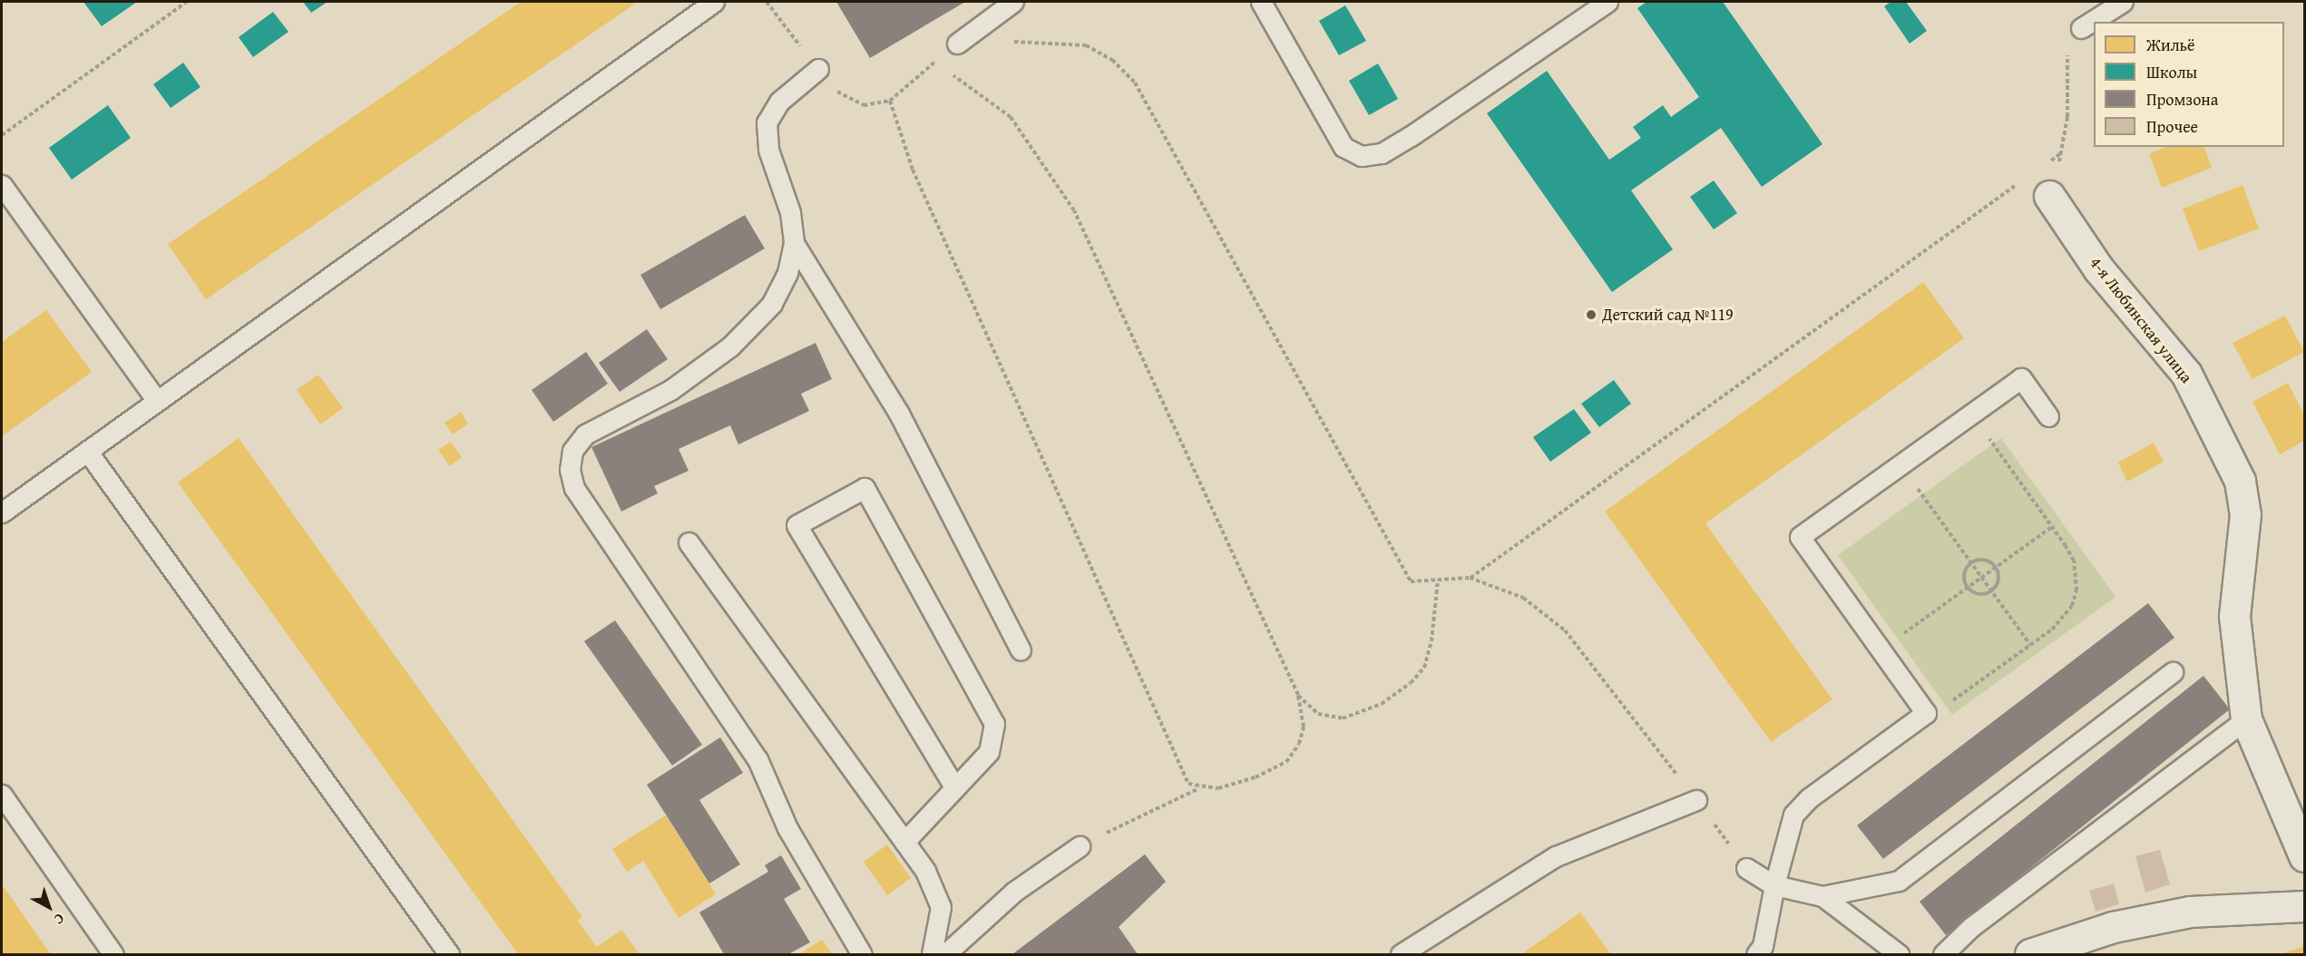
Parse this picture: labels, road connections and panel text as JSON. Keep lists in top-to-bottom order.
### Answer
{
  "streets": {
    "street": ["4-я Любинская улица"]
  },
  "places": ["Детский сад №119"],
  "legend": [
    "Жильё",
    "Школы",
    "Промзона",
    "Прочее"
  ],
  "north": "bottom right"
}
